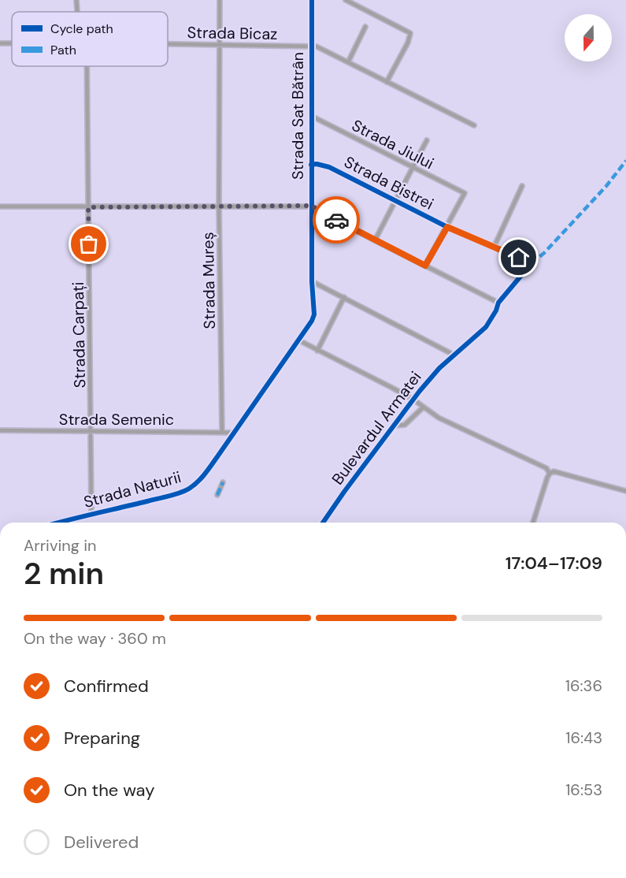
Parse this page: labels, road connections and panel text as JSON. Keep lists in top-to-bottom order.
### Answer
{
  "streets": {
    "street": [
      "Strada Bicaz",
      "Strada Sat Bătrân",
      "Strada Jiului",
      "Strada Bistrei",
      "Strada Mureș",
      "Strada Carpați",
      "Strada Semenic",
      "Bulevardul Armatei",
      "Strada Naturii"
    ]
  },
  "crossings": [
    ["Strada Bicaz", "Strada Sat Bătrân"],
    ["Strada Bicaz", "Strada Mureș"],
    ["Strada Sat Bătrân", "Strada Jiului"],
    ["Strada Sat Bătrân", "Strada Bistrei"],
    ["Strada Sat Bătrân", "Strada Semenic"],
    ["Strada Sat Bătrân", "Strada Naturii"],
    ["Strada Jiului", "Strada Bistrei"],
    ["Strada Bistrei", "Bulevardul Armatei"],
    ["Strada Mureș", "Strada Semenic"],
    ["Strada Carpați", "Strada Semenic"],
    ["Strada Carpați", "Strada Naturii"],
    ["Strada Semenic", "Strada Naturii"]
  ],
  "legend": ["Cycle path", "Path"],
  "north": "bottom",
  "page": {
    "heading": ["2 min", "Arriving in", "17:04–17:09"],
    "bar": "On the way · 360 m",
    "list": [
      ["Confirmed", "16:36"],
      ["Preparing", "16:43"],
      ["On the way", "16:53"],
      "Delivered"
    ]
  }
}
